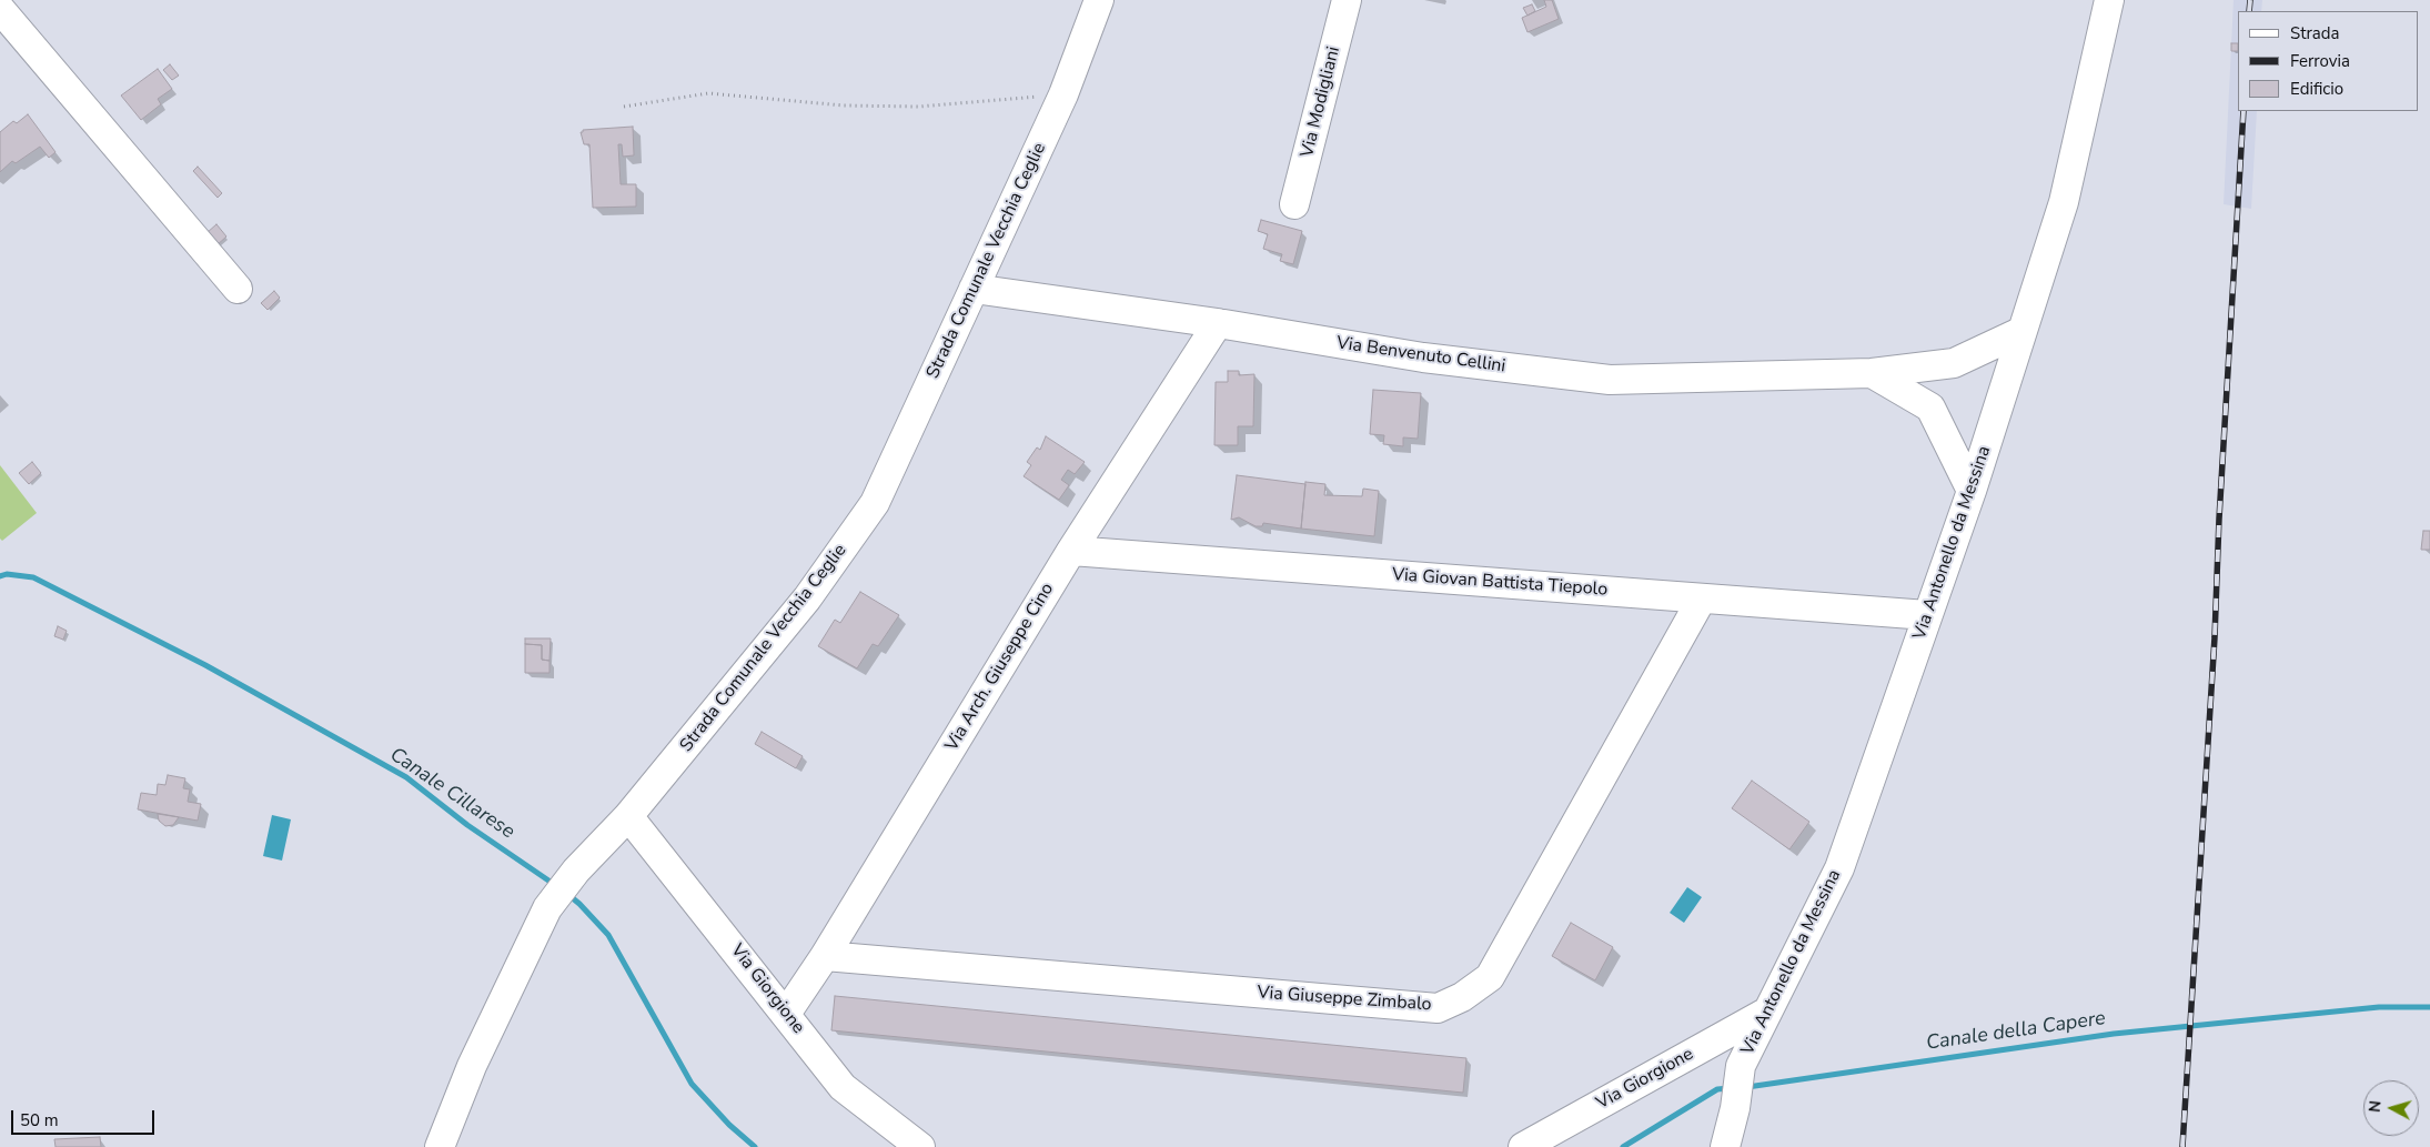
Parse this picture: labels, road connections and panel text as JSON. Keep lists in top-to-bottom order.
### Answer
{
  "streets": {
    "street": [
      "Via Modigliani",
      "Strada Comunale Vecchia Ceglie",
      "Via Benvenuto Cellini",
      "Via Antonello da Messina",
      "Via Giovan Battista Tiepolo",
      "Via Arch. Giuseppe Cino",
      "Via Giorgione",
      "Via Giuseppe Zimbalo"
    ]
  },
  "crossings": [
    ["Strada Comunale Vecchia Ceglie", "Via Benvenuto Cellini"],
    ["Strada Comunale Vecchia Ceglie", "Via Giorgione"],
    ["Via Benvenuto Cellini", "Via Antonello da Messina"],
    ["Via Benvenuto Cellini", "Via Arch. Giuseppe Cino"],
    ["Via Antonello da Messina", "Via Giovan Battista Tiepolo"],
    ["Via Antonello da Messina", "Via Giorgione"],
    ["Via Giovan Battista Tiepolo", "Via Arch. Giuseppe Cino"],
    ["Via Giovan Battista Tiepolo", "Via Giuseppe Zimbalo"],
    ["Via Arch. Giuseppe Cino", "Via Giorgione"],
    ["Via Arch. Giuseppe Cino", "Via Giuseppe Zimbalo"]
  ],
  "water": ["Canale Cillarese", "Canale della Capere"],
  "legend": ["Strada", "Ferrovia", "Edificio"],
  "scale_bar": "50 m",
  "north": "left"
}
